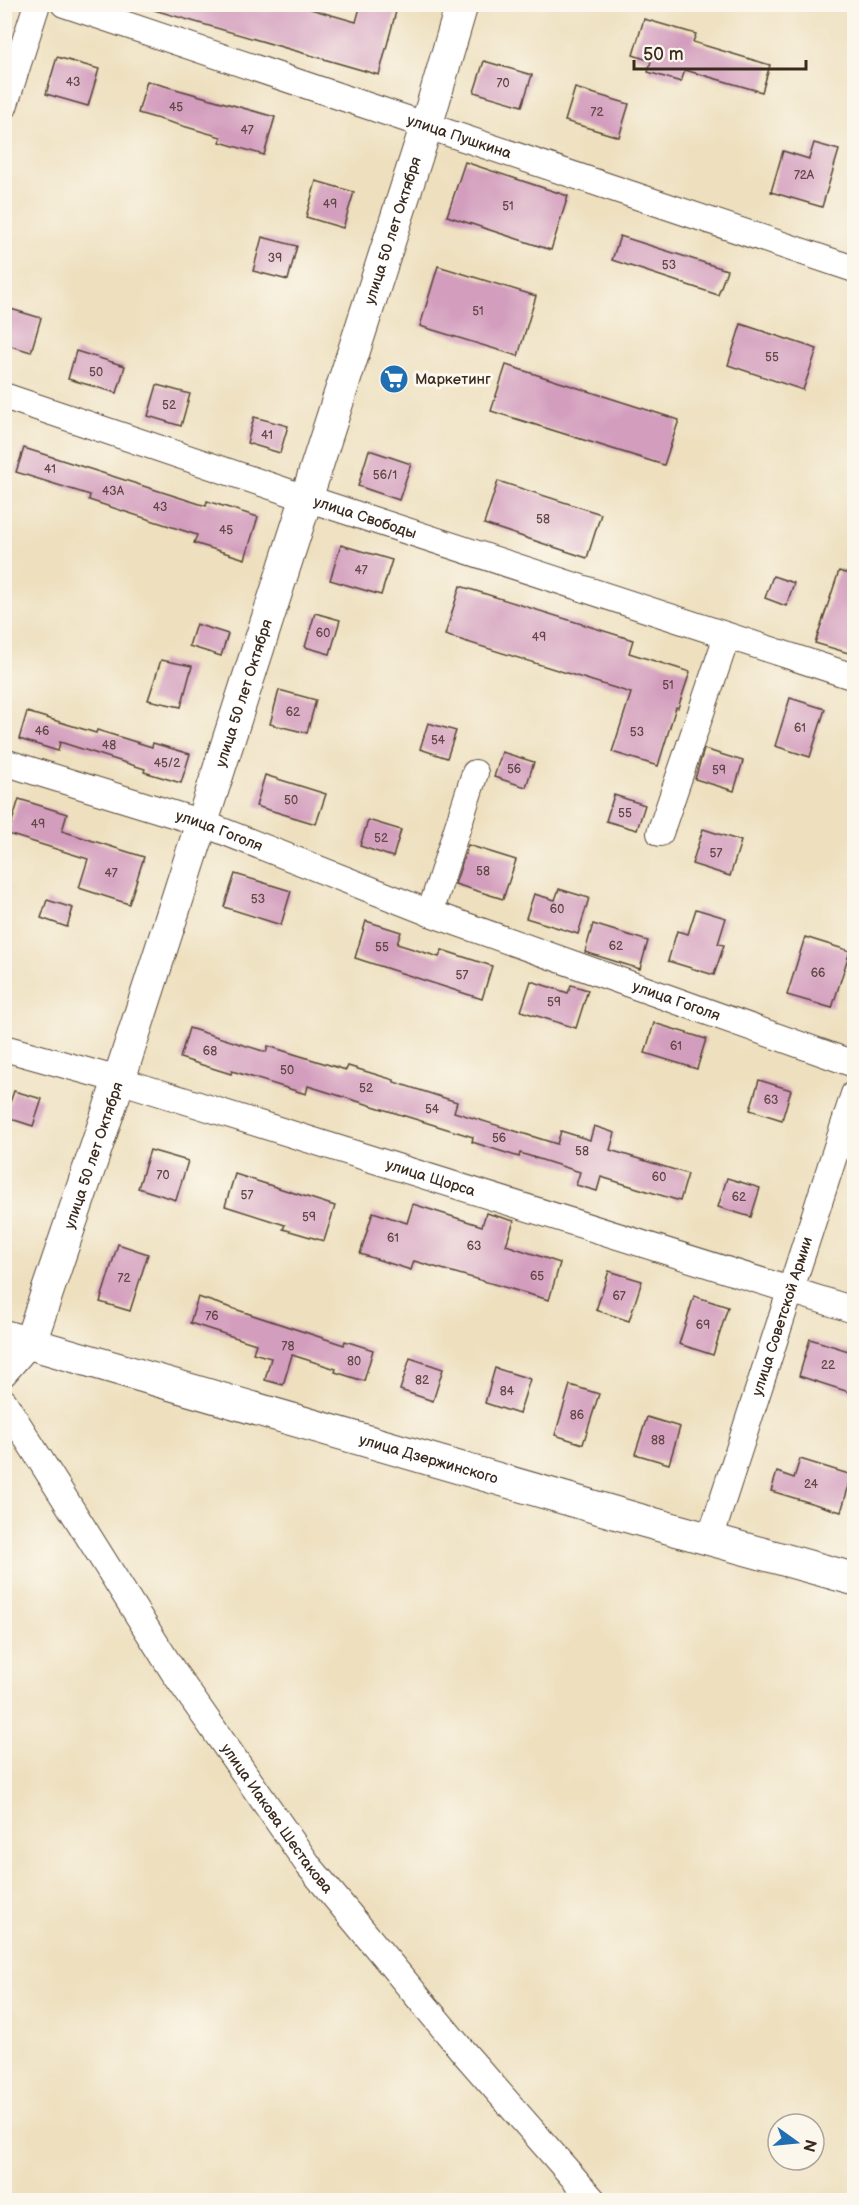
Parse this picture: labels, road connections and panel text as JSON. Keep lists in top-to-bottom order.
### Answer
{
  "streets": {
    "street": [
      "улица Пушкина",
      "улица 50 лет Октября",
      "улица Свободы",
      "улица Гоголя",
      "улица Щорса",
      "улица Советской Армии",
      "улица Дзержинского",
      "улица Иакова Шестакова"
    ]
  },
  "crossings": [
    ["улица Пушкина", "улица 50 лет Октября"],
    ["улица 50 лет Октября", "улица Свободы"],
    ["улица 50 лет Октября", "улица Гоголя"],
    ["улица 50 лет Октября", "улица Щорса"],
    ["улица 50 лет Октября", "улица Дзержинского"],
    ["улица Щорса", "улица Советской Армии"],
    ["улица Советской Армии", "улица Дзержинского"]
  ],
  "places": {
    "supermarket": ["Маркетинг"]
  },
  "house_numbers": [
    "43",
    "70",
    "45",
    "72",
    "47",
    "72А",
    "49",
    "51",
    "39",
    "53",
    "51",
    "55",
    "50",
    "52",
    "41",
    "41",
    "56/1",
    "43А",
    "43",
    "58",
    "45",
    "47",
    "60",
    "49",
    "51",
    "62",
    "61",
    "46",
    "53",
    "54",
    "48",
    "45/2",
    "56",
    "59",
    "50",
    "55",
    "49",
    "52",
    "57",
    "58",
    "47",
    "53",
    "60",
    "62",
    "55",
    "66",
    "57",
    "59",
    "61",
    "68",
    "50",
    "52",
    "63",
    "54",
    "56",
    "58",
    "70",
    "60",
    "57",
    "62",
    "59",
    "61",
    "63",
    "65",
    "72",
    "67",
    "76",
    "69",
    "78",
    "80",
    "22",
    "82",
    "84",
    "86",
    "88",
    "24"
  ],
  "scale_bar": "50 m",
  "north": "right"
}
